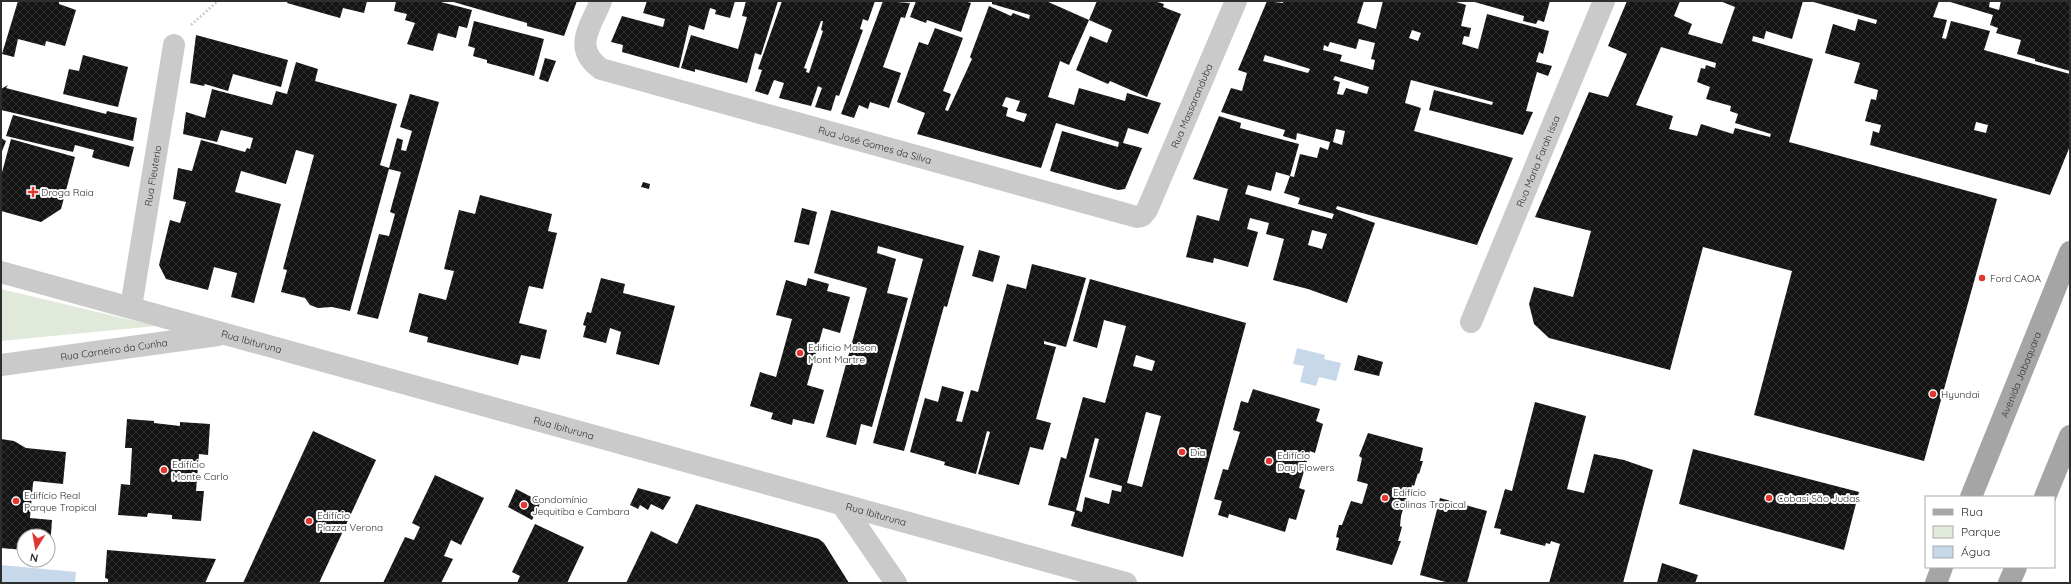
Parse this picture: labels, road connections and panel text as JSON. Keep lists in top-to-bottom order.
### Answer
{
  "streets": {
    "main road": ["Avenida Jabaquara"],
    "street": [
      "Rua Massaranduba",
      "Rua José Gomes da Silva",
      "Rua Maria Farah Issa",
      "Rua Fleuterio",
      "Rua Ibituruna",
      "Rua Carneiro da Cunha"
    ]
  },
  "crossings": [
    ["Rua Massaranduba", "Rua José Gomes da Silva"],
    ["Rua Fleuterio", "Rua Ibituruna"],
    ["Rua Ibituruna", "Rua Carneiro da Cunha"]
  ],
  "places": {
    "health": ["Droga Raia"],
    "other": [
      "Ford CAOA",
      "Edificio Maison Mont Martre",
      "Hyundai",
      "Dia",
      "Edifício Day Flowers",
      "Edifício Monte Carlo",
      "Edifício Colinas Tropical",
      "Cobasi São Judas",
      "Edifício Real Parque Tropical",
      "Condomínio Jequitiba e Cambara",
      "Edifício Piazza Verona"
    ]
  },
  "legend": ["Rua", "Parque", "Água"],
  "north": "bottom"
}
